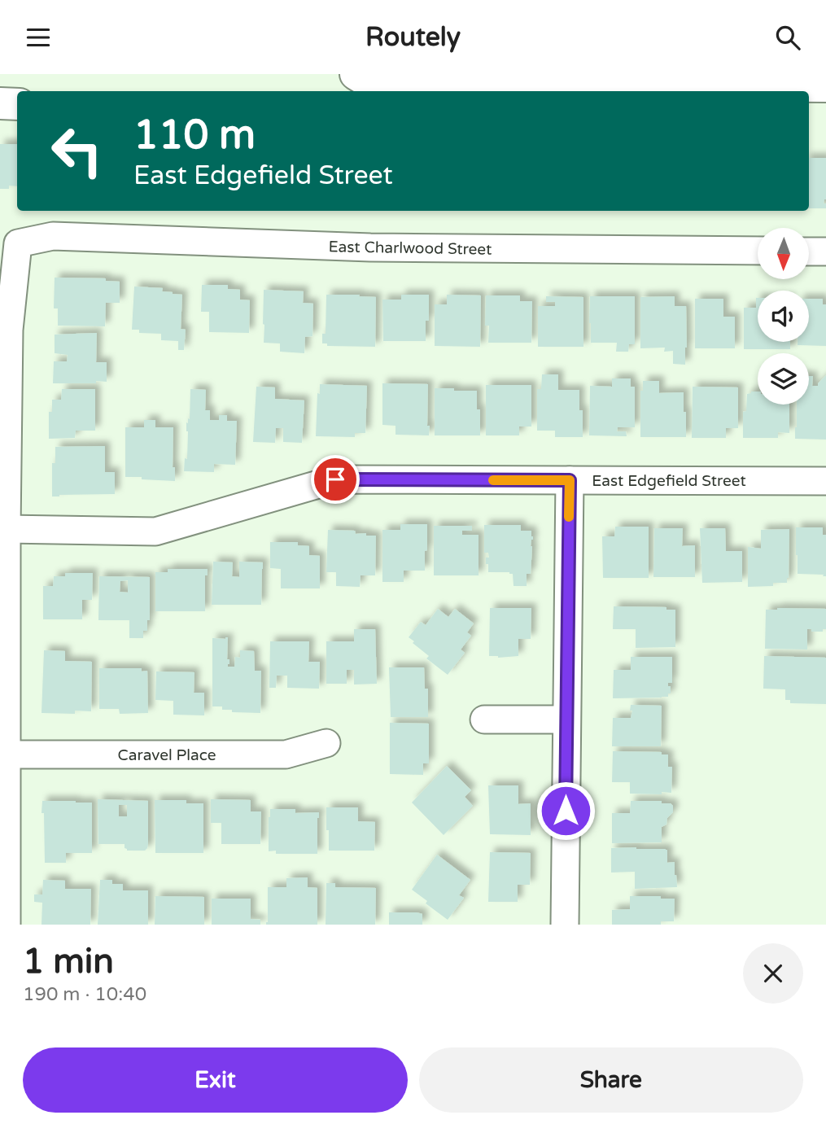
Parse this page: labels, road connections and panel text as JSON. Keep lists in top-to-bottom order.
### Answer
{
  "streets": {
    "street": ["East Charlwood Street", "East Edgefield Street", "Caravel Place"]
  },
  "crossings": [
    ["East Charlwood Street", "East Edgefield Street"]
  ],
  "north": "bottom",
  "page": {
    "header": "Routely",
    "turn": ["110 m", "East Edgefield Street"],
    "heading": ["1 min", "190 m · 10:40"],
    "buttons": ["Exit", "Share"]
  }
}
